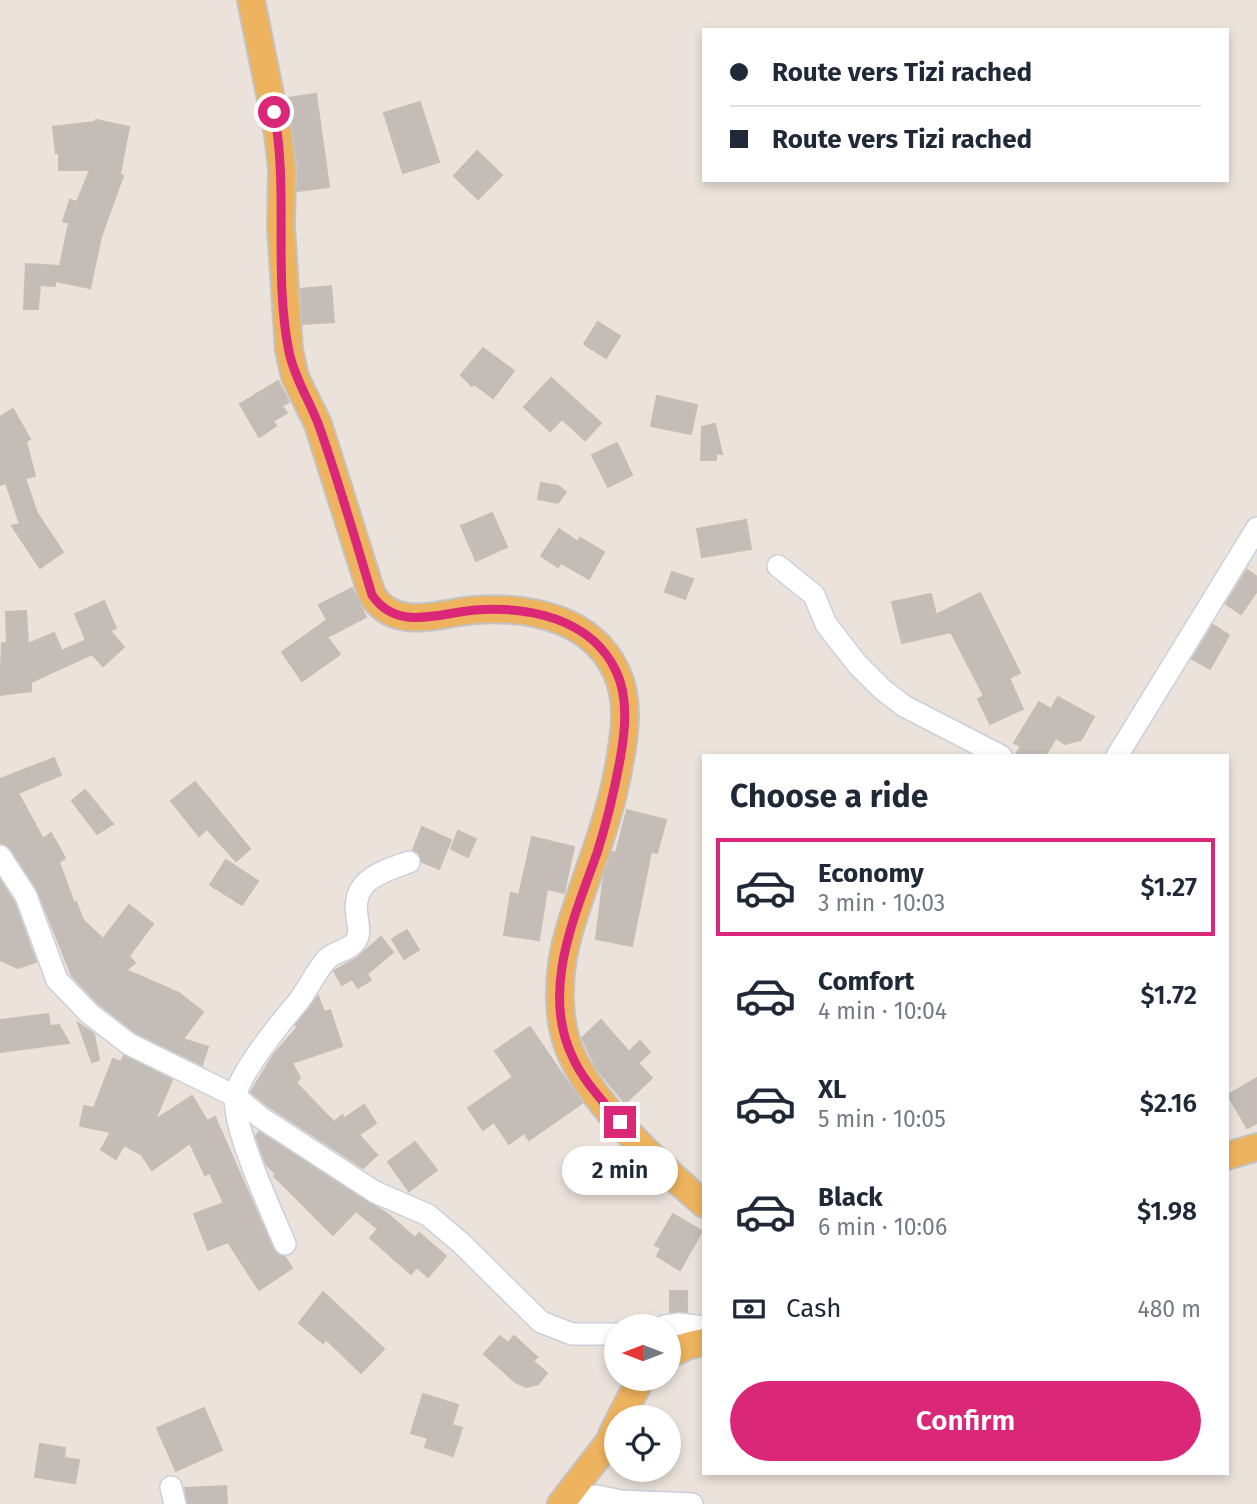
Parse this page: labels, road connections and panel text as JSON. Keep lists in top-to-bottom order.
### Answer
{
  "north": "left",
  "page": {
    "banner": ["Route vers Tizi rached", "Route vers Tizi rached"],
    "heading": "Choose a ride",
    "list": [
      {
        "name": "Economy",
        "note": "3 min · 10:03",
        "value": "$1.27"
      },
      {
        "name": "Comfort",
        "note": "4 min · 10:04",
        "value": "$1.72"
      },
      {
        "name": "XL",
        "note": "5 min · 10:05",
        "value": "$2.16"
      },
      {
        "name": "Black",
        "note": "6 min · 10:06",
        "value": "$1.98"
      }
    ],
    "bubble": "2 min",
    "pay": ["Cash", "480 m"],
    "buttons": "Confirm"
  }
}
